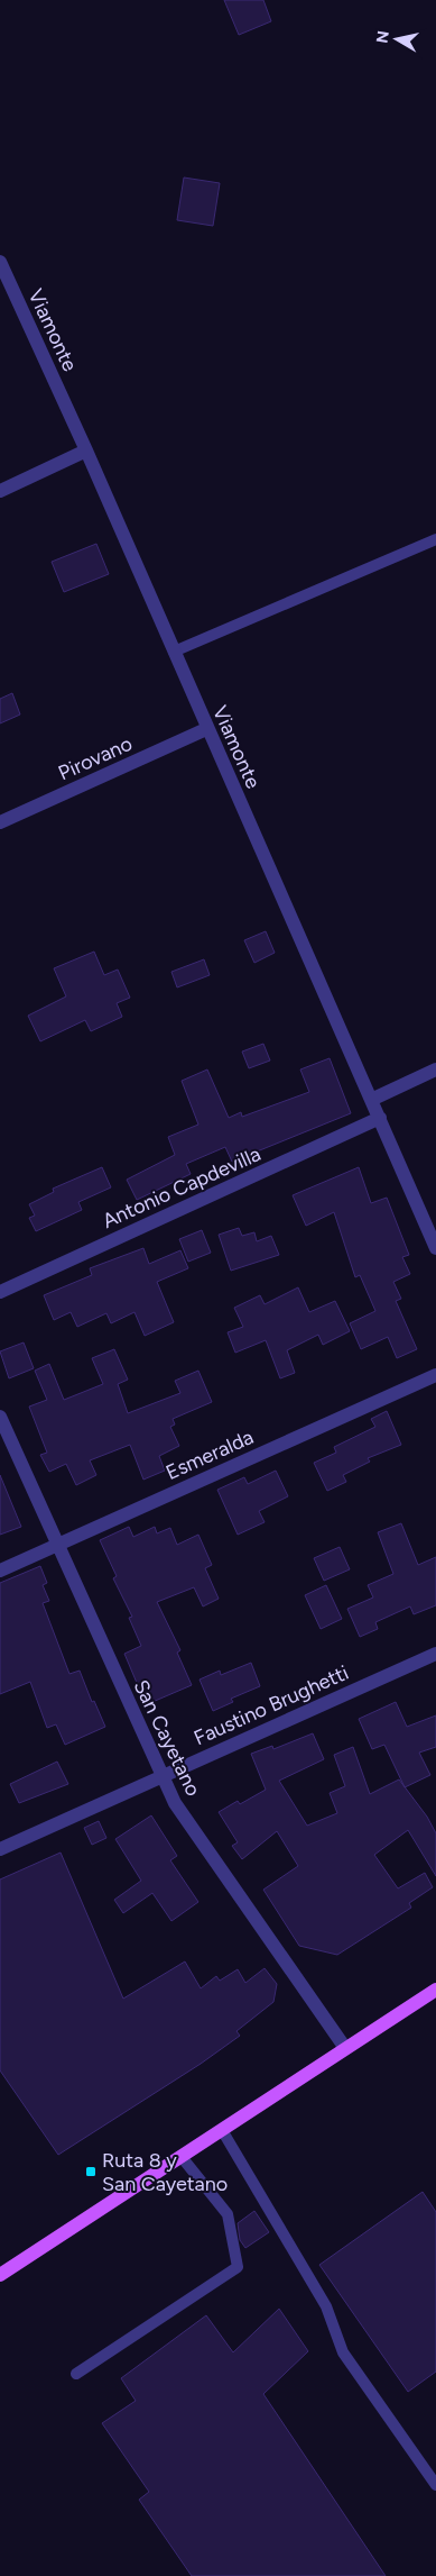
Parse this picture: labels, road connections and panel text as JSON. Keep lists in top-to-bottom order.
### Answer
{
  "streets": {
    "street": [
      "Viamonte",
      "Pirovano",
      "Antonio Capdevilla",
      "Esmeralda",
      "Faustino Brughetti",
      "San Cayetano"
    ]
  },
  "crossings": [
    ["Viamonte", "Pirovano"],
    ["Viamonte", "Antonio Capdevilla"],
    ["Esmeralda", "San Cayetano"],
    ["Faustino Brughetti", "San Cayetano"]
  ],
  "places": {
    "transit": ["Ruta 8 y San Cayetano"]
  },
  "north": "left"
}
